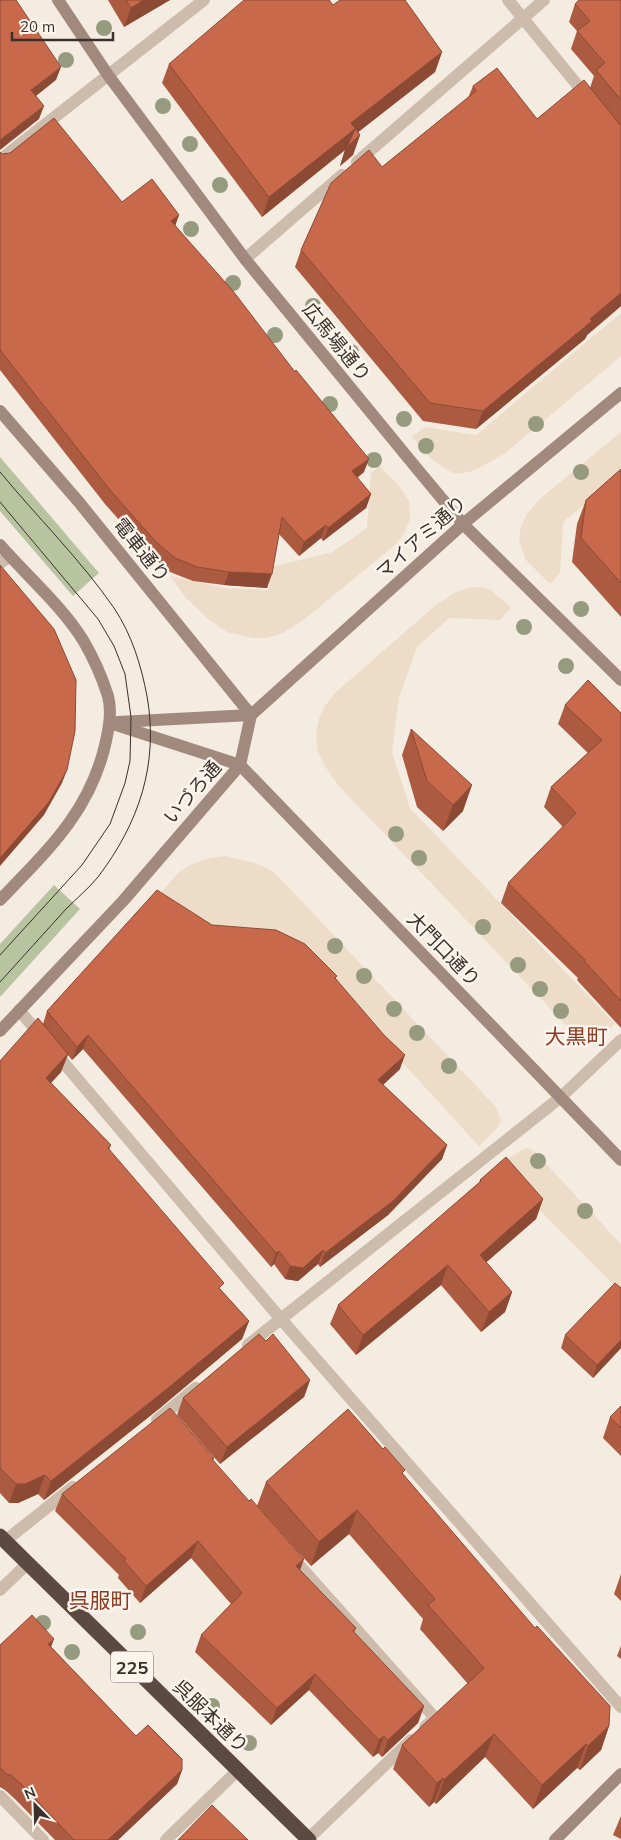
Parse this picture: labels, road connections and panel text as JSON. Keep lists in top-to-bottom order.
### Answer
{
  "streets": {
    "highway": ["225", "呉服本通り"],
    "street": [
      "広馬場通り",
      "マイアミ通り",
      "電車通り",
      "いづろ通",
      "大門口通り"
    ]
  },
  "crossings": [
    ["広馬場通り", "マイアミ通り"],
    ["マイアミ通り", "電車通り"],
    ["マイアミ通り", "いづろ通"],
    ["電車通り", "いづろ通"],
    ["いづろ通", "大門口通り"]
  ],
  "districts": ["大黒町", "呉服町"],
  "scale_bar": "20 m",
  "north": "top left"
}
